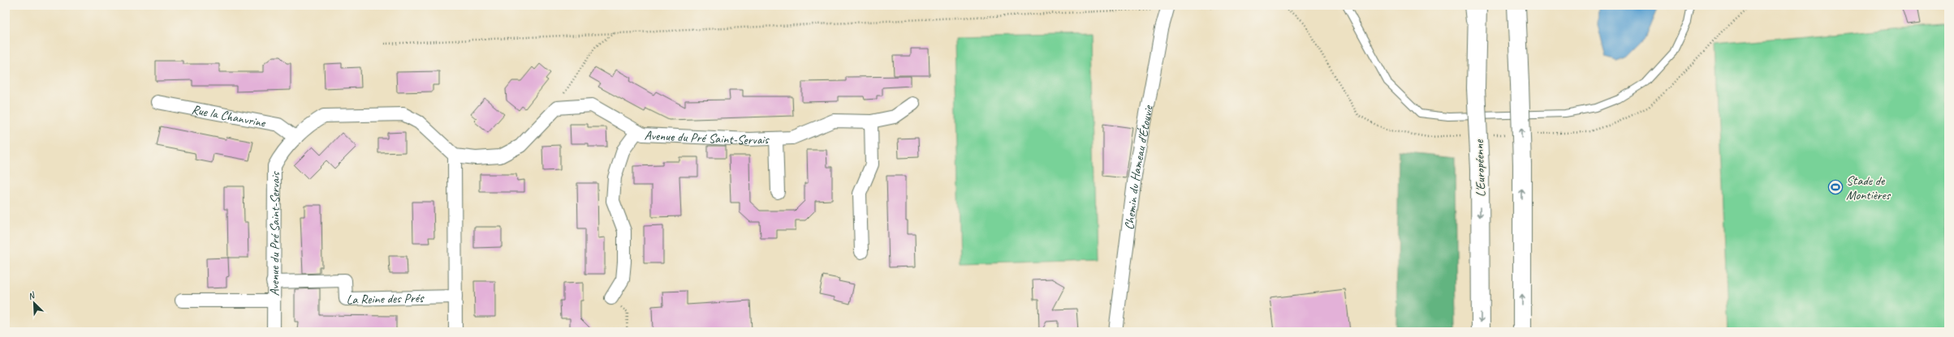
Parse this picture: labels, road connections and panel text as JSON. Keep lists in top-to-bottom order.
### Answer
{
  "streets": {
    "highway": ["L'Européenne"],
    "street": [
      "Rue la Chanvrine",
      "Avenue du Pré Saint-Servais",
      "Chemin du Hameau d'Étouvie",
      "La Reine des Prés"
    ]
  },
  "crossings": [
    ["Rue la Chanvrine", "Avenue du Pré Saint-Servais"],
    ["Avenue du Pré Saint-Servais", "La Reine des Prés"]
  ],
  "places": {
    "sports": ["Stade de Montières"]
  },
  "north": "top left"
}
